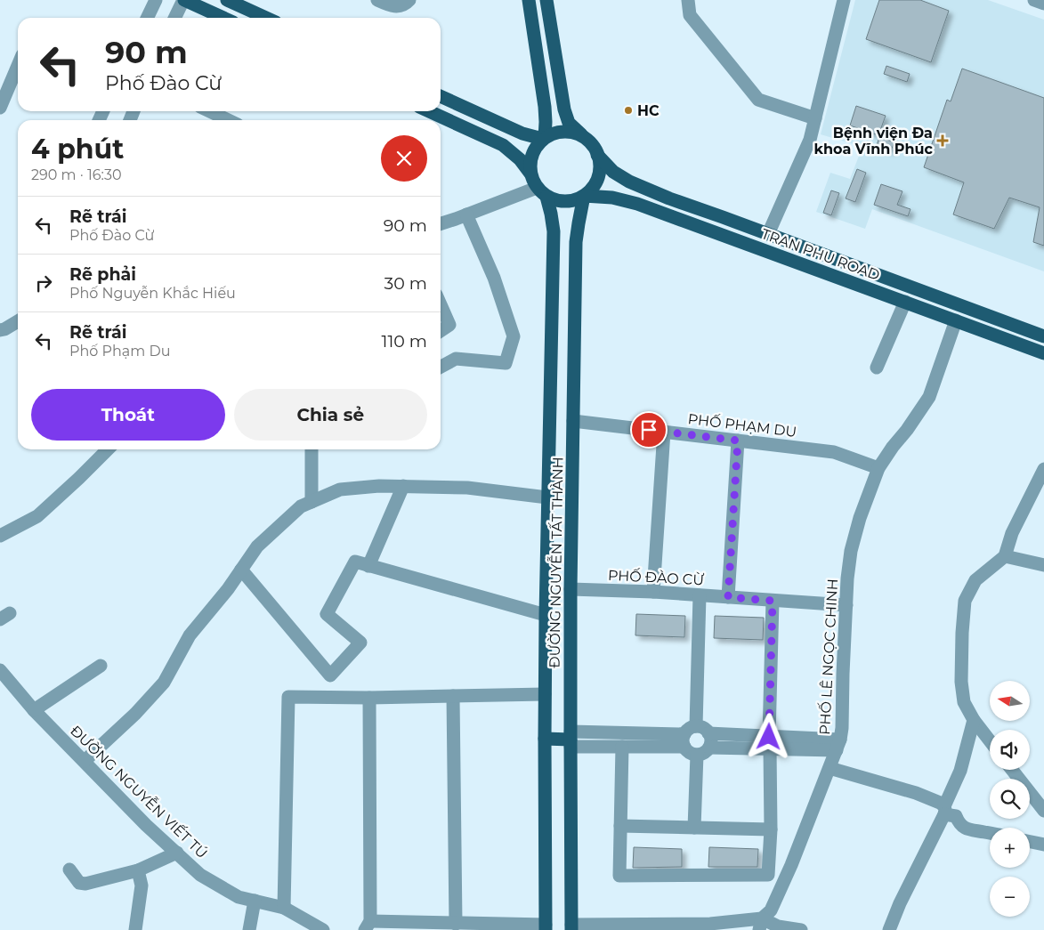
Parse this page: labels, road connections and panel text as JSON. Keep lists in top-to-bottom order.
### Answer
{
  "streets": {
    "main road": ["TRAN PHU ROAD", "ĐƯỜNG NGUYỄN TẤT THÀNH"],
    "street": [
      "PHỐ PHẠM DU",
      "PHỐ ĐÀO CỪ",
      "PHỐ LÊ NGỌC CHINH",
      "ĐƯỜNG NGUYỄN VIẾT TÚ"
    ]
  },
  "crossings": [
    ["TRAN PHU ROAD", "ĐƯỜNG NGUYỄN TẤT THÀNH"],
    ["TRAN PHU ROAD", "PHỐ LÊ NGỌC CHINH"],
    ["PHỐ PHẠM DU", "ĐƯỜNG NGUYỄN TẤT THÀNH"],
    ["PHỐ PHẠM DU", "PHỐ LÊ NGỌC CHINH"],
    ["ĐƯỜNG NGUYỄN TẤT THÀNH", "PHỐ ĐÀO CỪ"],
    ["PHỐ ĐÀO CỪ", "PHỐ LÊ NGỌC CHINH"]
  ],
  "places": {
    "other": ["HC"],
    "health": ["Bệnh viện Đa khoa Vĩnh Phúc"]
  },
  "north": "left",
  "page": {
    "turn": ["90 m", "Phố Đào Cừ"],
    "heading": ["4 phút", "290 m · 16:30"],
    "list": [
      {
        "name": "Rẽ trái",
        "note": "Phố Đào Cừ",
        "value": "90 m"
      },
      {
        "name": "Rẽ phải",
        "note": "Phố Nguyễn Khắc Hiếu",
        "value": "30 m"
      },
      {
        "name": "Rẽ trái",
        "note": "Phố Phạm Du",
        "value": "110 m"
      }
    ],
    "buttons": ["Thoát", "Chia sẻ"],
    "map_buttons": ["+", "−"]
  }
}
